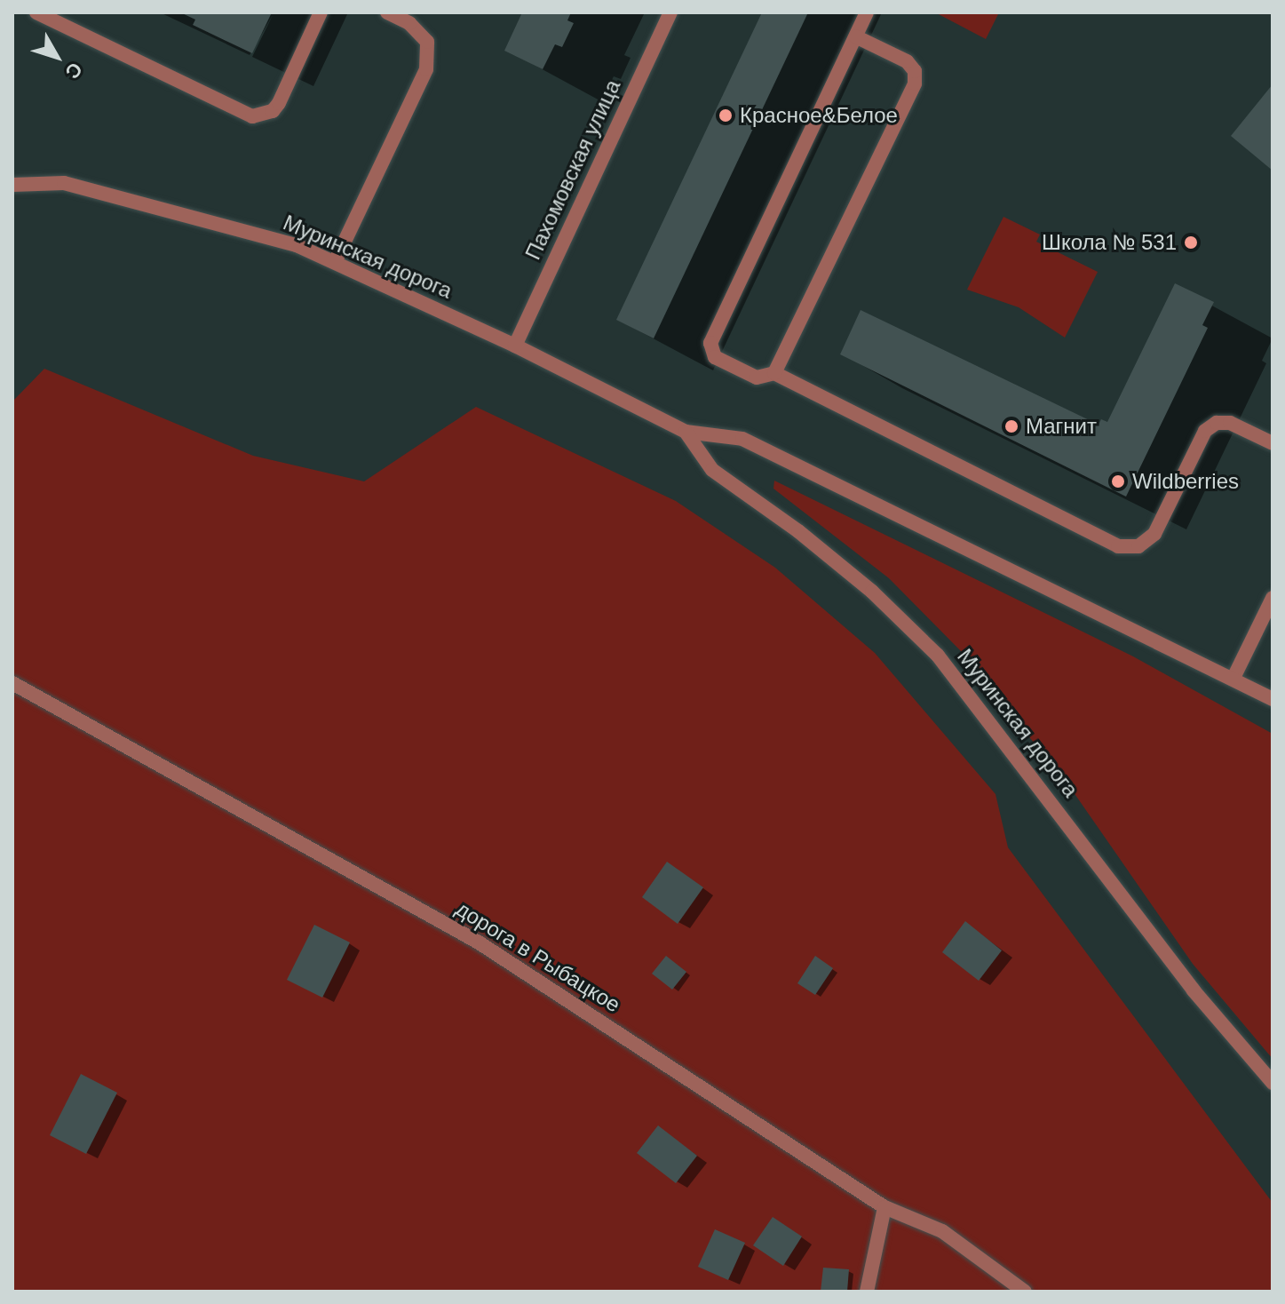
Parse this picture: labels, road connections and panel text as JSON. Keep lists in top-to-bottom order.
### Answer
{
  "streets": {
    "street": ["Пахомовская улица", "Муринская дорога", "дорога в Рыбацкое"]
  },
  "crossings": [
    ["Пахомовская улица", "Муринская дорога"]
  ],
  "places": [
    "Красное&Белое",
    "Школа № 531",
    "Магнит",
    "Wildberries"
  ],
  "north": "bottom right"
}
